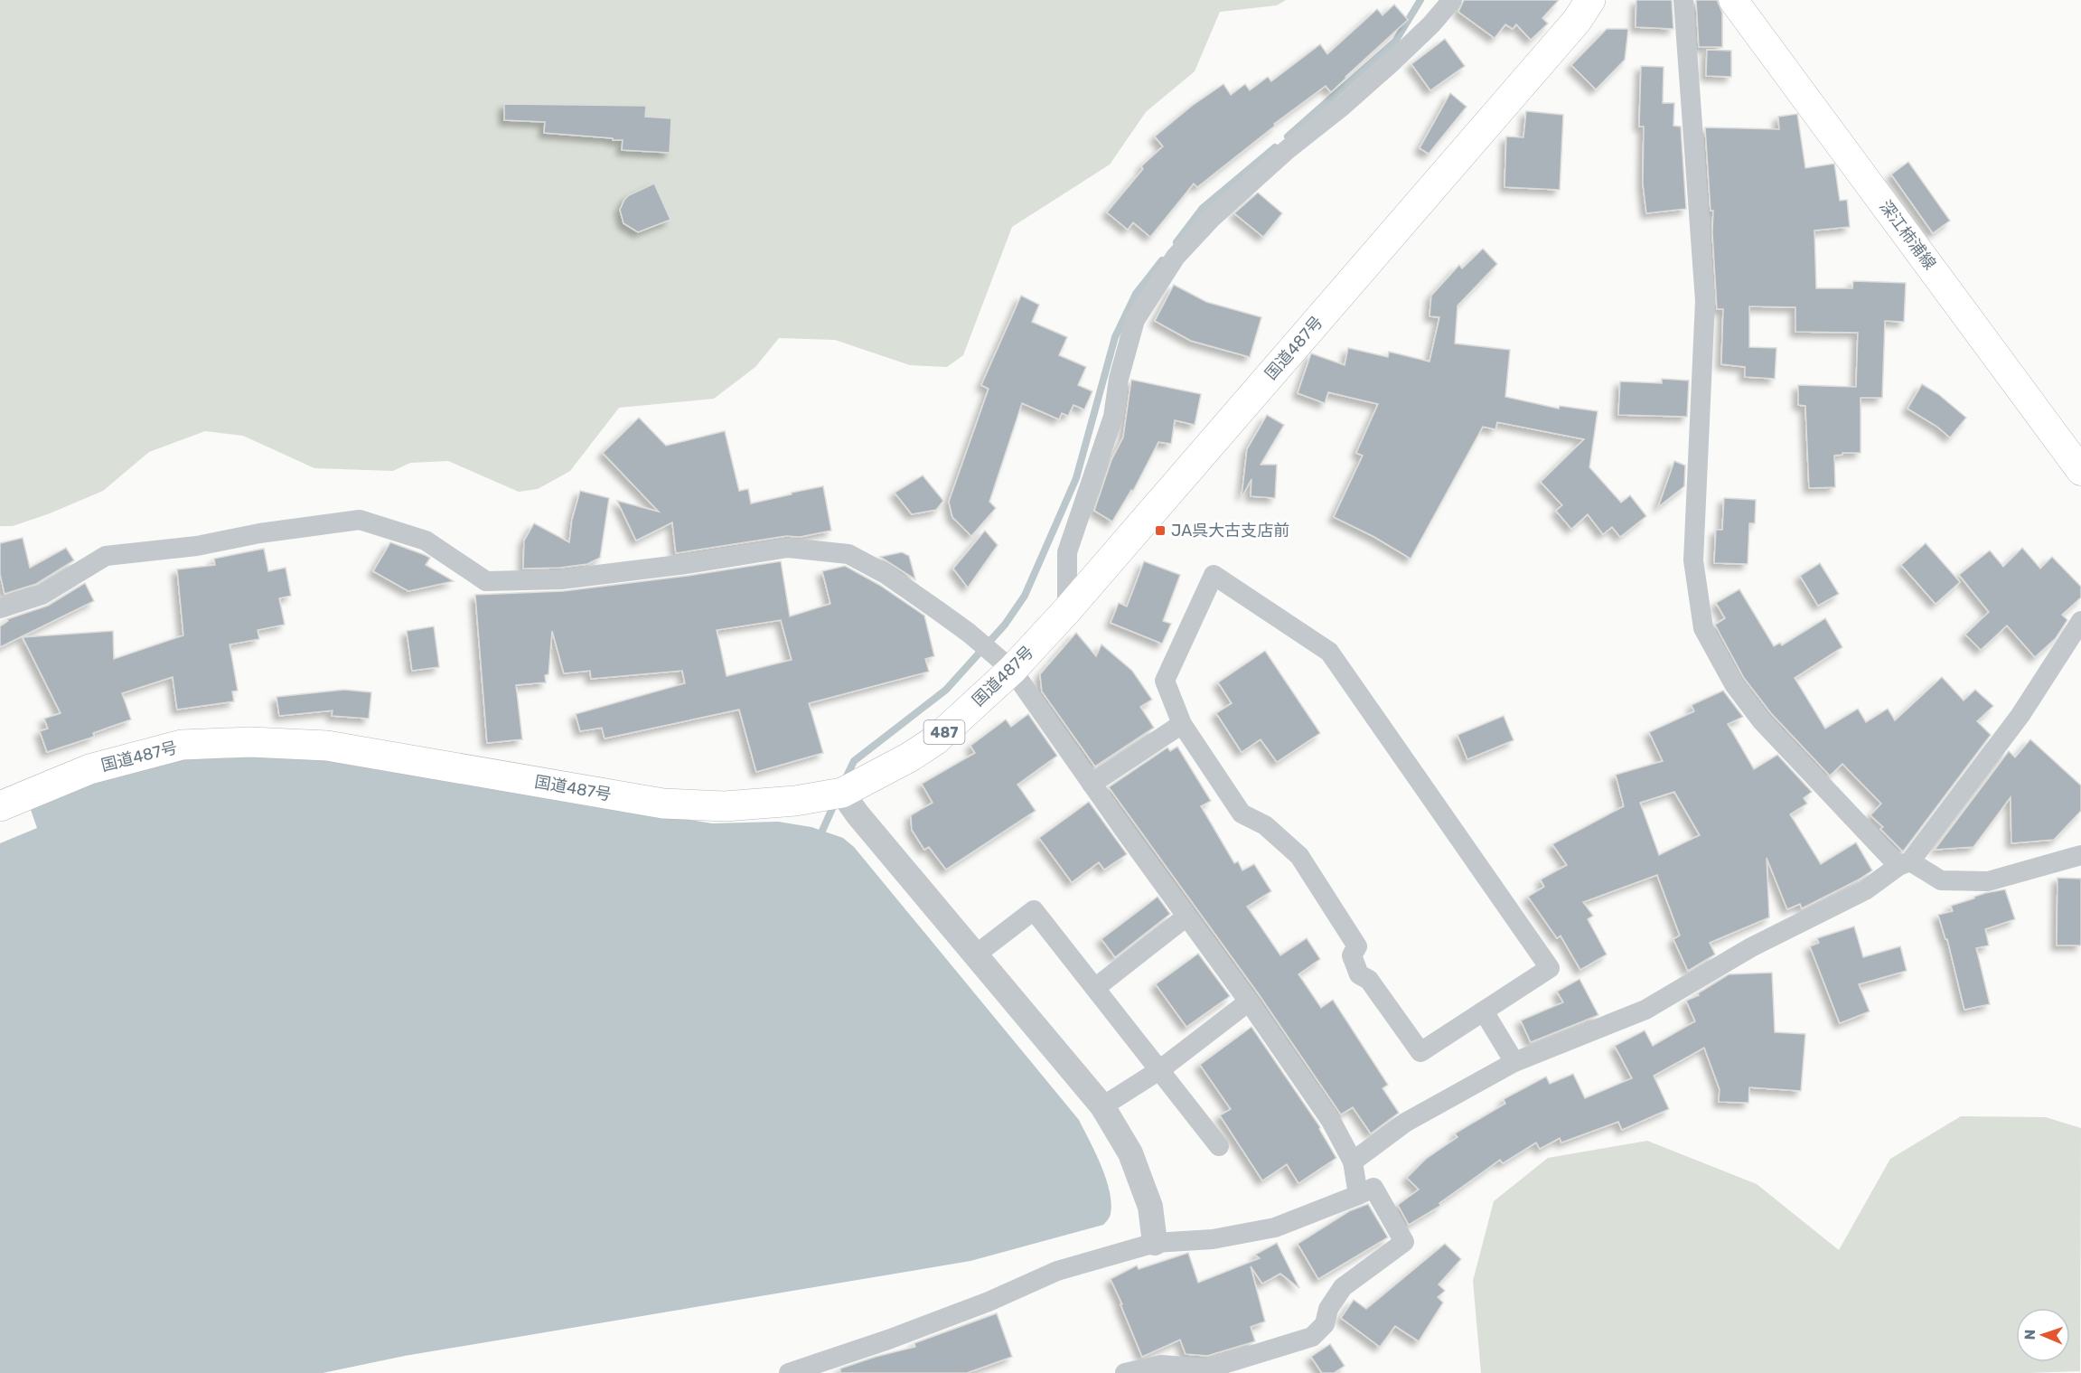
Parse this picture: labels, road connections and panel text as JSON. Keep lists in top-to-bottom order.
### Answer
{
  "streets": {
    "highway": ["国道487号", "487"],
    "main road": ["深江柿浦線"]
  },
  "places": {
    "transit": ["JA呉大古支店前"]
  },
  "north": "left"
}
